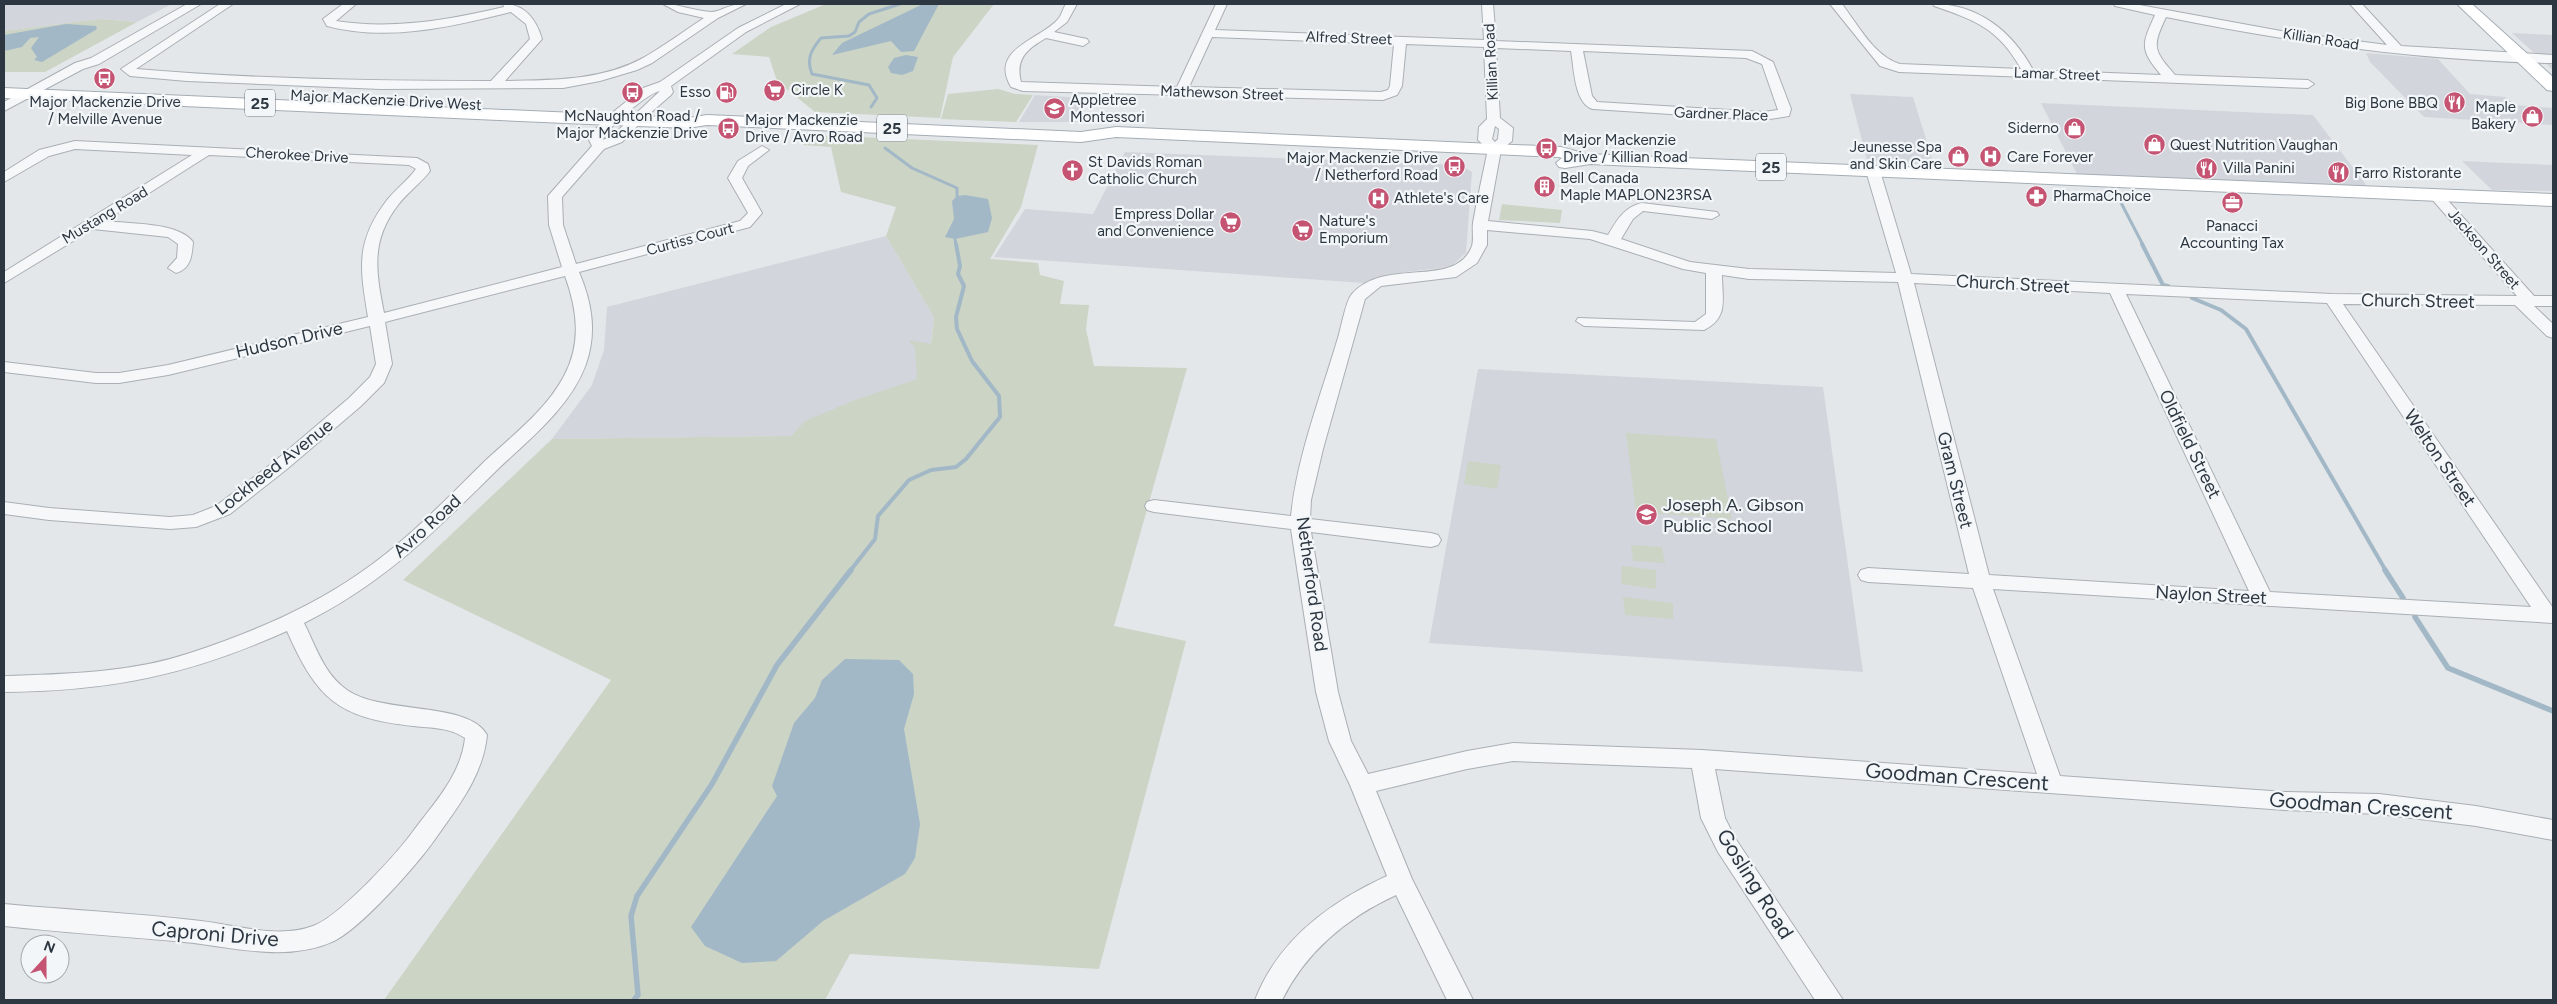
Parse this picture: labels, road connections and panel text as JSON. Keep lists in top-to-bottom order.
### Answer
{
  "streets": {
    "main road": ["Major MacKenzie Drive West", "25"],
    "street": [
      "Alfred Street",
      "Killian Road",
      "Lamar Street",
      "Mathewson Street",
      "Gardner Place",
      "Cherokee Drive",
      "Mustang Road",
      "Curtiss Court",
      "Jackson Street",
      "Church Street",
      "Hudson Drive",
      "Oldfield Street",
      "Welton Street",
      "Lockheed Avenue",
      "Gram Street",
      "Avro Road",
      "Netherford Road",
      "Naylon Street",
      "Goodman Crescent",
      "Gosling Road",
      "Caproni Drive"
    ]
  },
  "crossings": [
    ["Alfred Street", "Killian Road"],
    ["Alfred Street", "Mathewson Street"],
    ["Alfred Street", "Gardner Place"],
    ["Killian Road", "Major MacKenzie Drive West"],
    ["Killian Road", "Gardner Place"],
    ["Killian Road", "Netherford Road"],
    ["Major MacKenzie Drive West", "Jackson Street"],
    ["Major MacKenzie Drive West", "Gram Street"],
    ["Major MacKenzie Drive West", "Avro Road"],
    ["Major MacKenzie Drive West", "Netherford Road"],
    ["Cherokee Drive", "Mustang Road"],
    ["Cherokee Drive", "Hudson Drive"],
    ["Cherokee Drive", "Lockheed Avenue"],
    ["Curtiss Court", "Hudson Drive"],
    ["Curtiss Court", "Avro Road"],
    ["Jackson Street", "Church Street"],
    ["Church Street", "Oldfield Street"],
    ["Church Street", "Welton Street"],
    ["Church Street", "Gram Street"],
    ["Church Street", "Netherford Road"],
    ["Hudson Drive", "Lockheed Avenue"],
    ["Hudson Drive", "Avro Road"],
    ["Oldfield Street", "Naylon Street"],
    ["Welton Street", "Naylon Street"],
    ["Gram Street", "Naylon Street"],
    ["Gram Street", "Goodman Crescent"],
    ["Avro Road", "Caproni Drive"],
    ["Netherford Road", "Goodman Crescent"],
    ["Goodman Crescent", "Gosling Road"]
  ],
  "places": {
    "bus stop": [
      "Major Mackenzie Drive / Melville Avenue",
      "McNaughton Road / Major Mackenzie Drive",
      "Major Mackenzie Drive / Avro Road",
      "Major Mackenzie Drive / Killian Road",
      "Major Mackenzie Drive / Netherford Road"
    ],
    "supermarket": ["Circle K", "Empress Dollar and Convenience", "Nature's Emporium"],
    "fuel station": ["Esso"],
    "restaurant": ["Big Bone BBQ", "Villa Panini", "Farro Ristorante"],
    "school or university": ["Appletree Montessori", "Joseph A. Gibson Public School"],
    "shop": [
      "Maple Bakery",
      "Siderno",
      "Quest Nutrition Vaughan",
      "Jeunesse Spa and Skin Care"
    ],
    "hospital": ["Care Forever", "Athlete's Care"],
    "church": ["St Davids Roman Catholic Church"],
    "building": ["Bell Canada Maple MAPLON23RSA"],
    "pharmacy": ["PharmaChoice"],
    "office": ["Panacci Accounting Tax"]
  },
  "north": "top"
}
